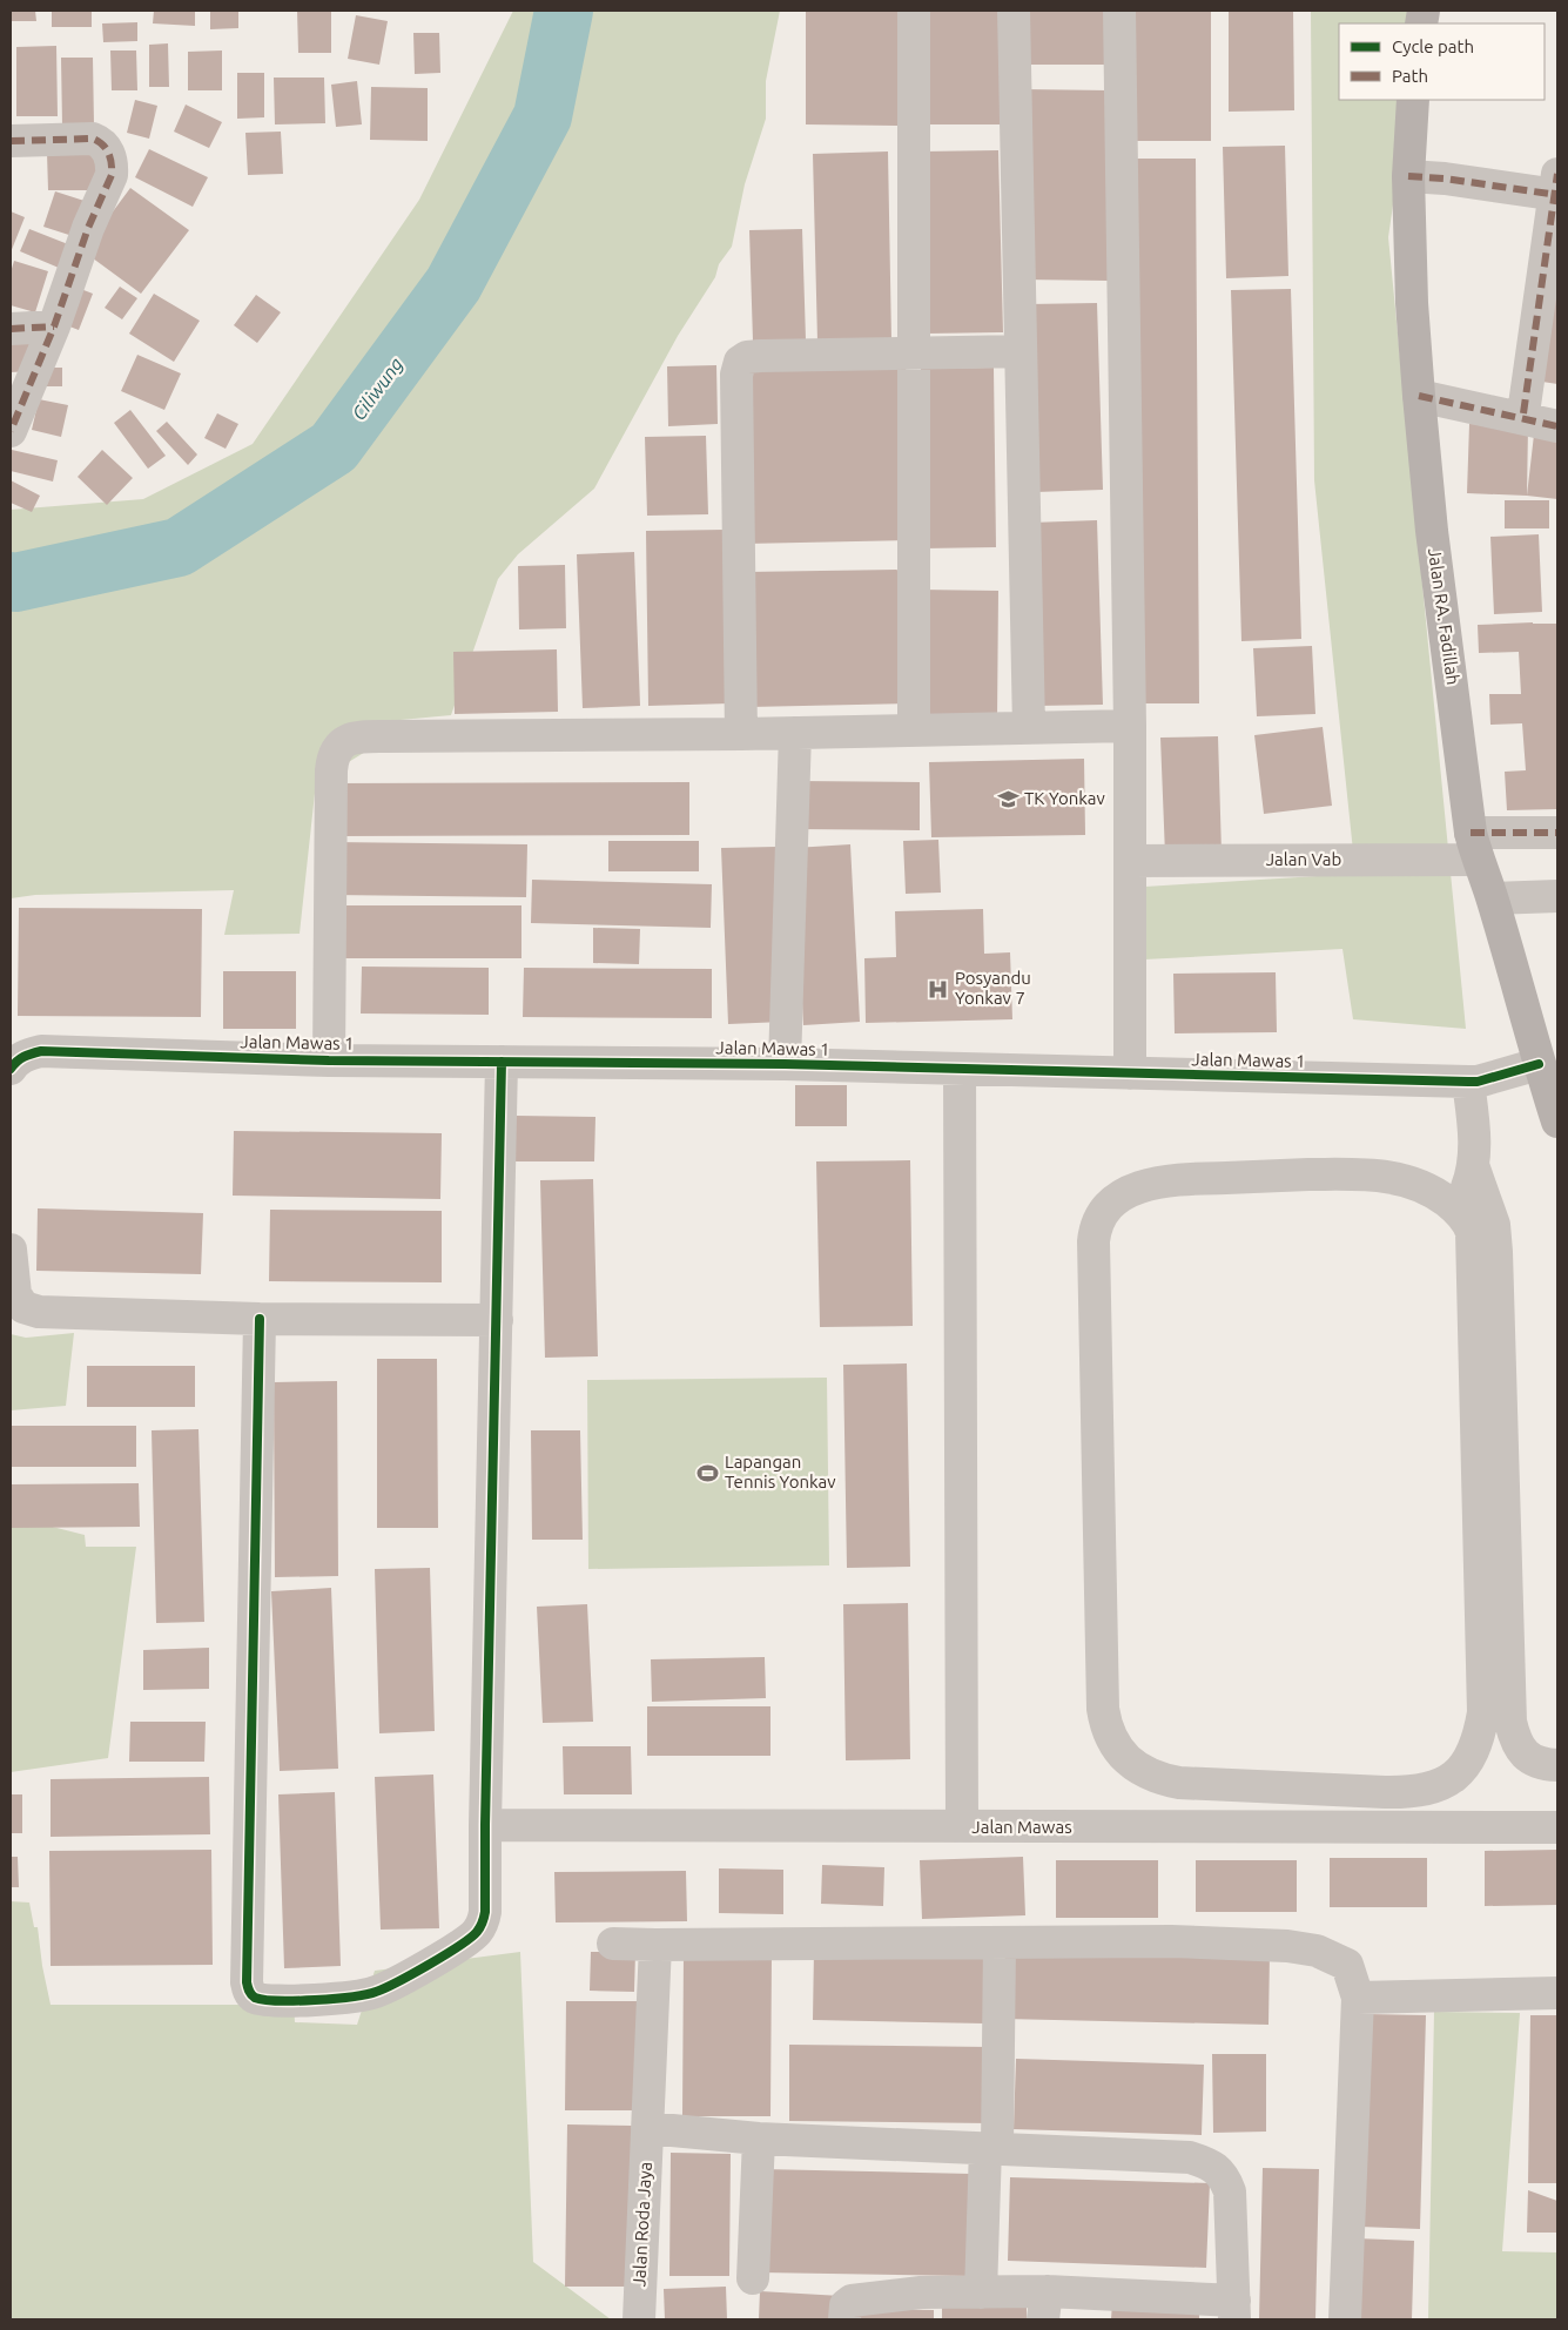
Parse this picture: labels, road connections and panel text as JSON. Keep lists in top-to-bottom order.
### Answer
{
  "streets": {
    "main road": ["Jalan RA. Fadillah"],
    "street": [
      "Jalan Vab",
      "Jalan Mawas 1",
      "Jalan Mawas",
      "Jalan Roda Jaya"
    ]
  },
  "crossings": [
    ["Jalan RA. Fadillah", "Jalan Vab"],
    ["Jalan RA. Fadillah", "Jalan Mawas 1"]
  ],
  "water": ["Ciliwung"],
  "places": {
    "school or university": ["TK Yonkav"],
    "hospital": ["Posyandu Yonkav 7"],
    "sports": ["Lapangan Tennis Yonkav"]
  },
  "legend": ["Cycle path", "Path"]
}
